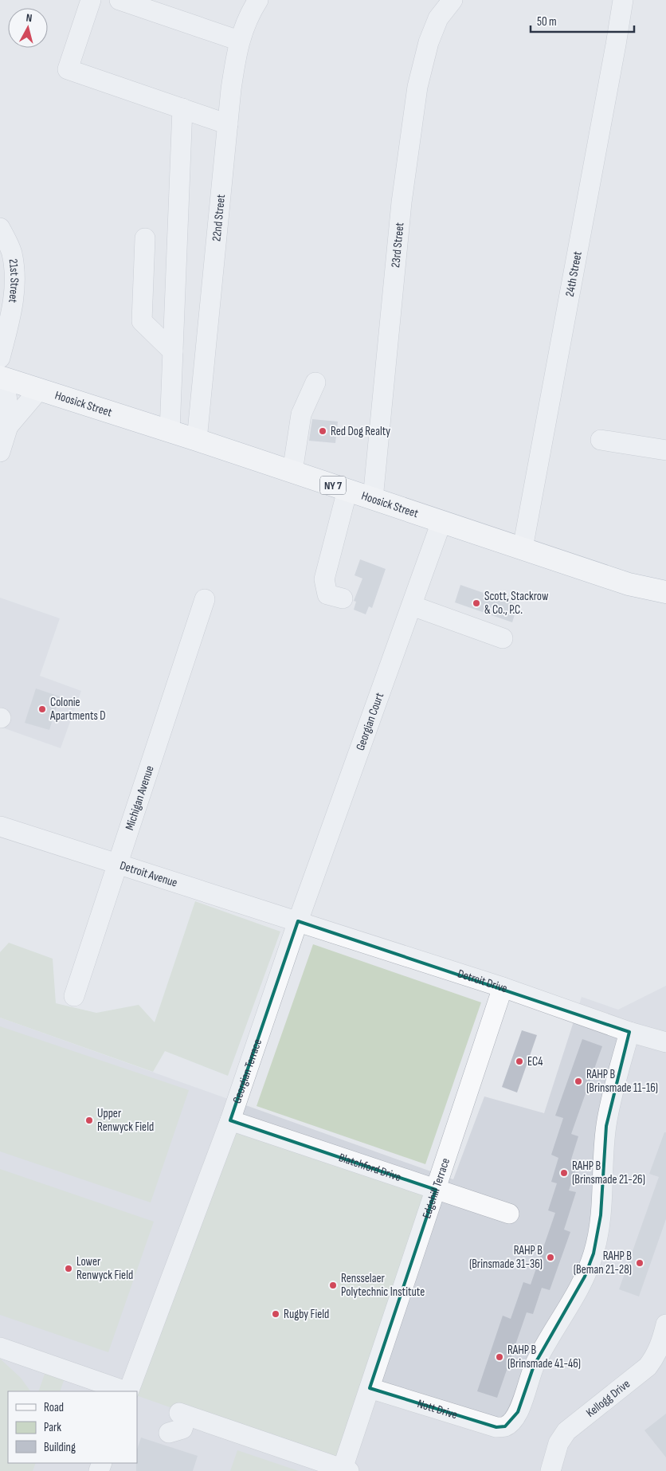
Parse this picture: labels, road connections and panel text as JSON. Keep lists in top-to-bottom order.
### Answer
{
  "streets": {
    "highway": ["Hoosick Street", "NY 7"],
    "street": [
      "22nd Street",
      "23rd Street",
      "24th Street",
      "21st Street",
      "Georgian Court",
      "Michigan Avenue",
      "Detroit Avenue",
      "Detroit Drive",
      "Georgian Terrace",
      "Blatchford Drive",
      "Edgehill Terrace",
      "Kellogg Drive",
      "Nott Drive"
    ]
  },
  "crossings": [
    ["22nd Street", "Hoosick Street"],
    ["23rd Street", "Hoosick Street"],
    ["24th Street", "Hoosick Street"],
    ["21st Street", "Hoosick Street"],
    ["Hoosick Street", "Georgian Court"],
    ["Georgian Court", "Detroit Avenue"],
    ["Georgian Court", "Detroit Drive"],
    ["Georgian Court", "Georgian Terrace"],
    ["Michigan Avenue", "Detroit Avenue"],
    ["Detroit Avenue", "Detroit Drive"],
    ["Detroit Avenue", "Georgian Terrace"],
    ["Detroit Drive", "Georgian Terrace"],
    ["Detroit Drive", "Edgehill Terrace"],
    ["Detroit Drive", "Nott Drive"],
    ["Georgian Terrace", "Blatchford Drive"],
    ["Blatchford Drive", "Edgehill Terrace"],
    ["Edgehill Terrace", "Nott Drive"]
  ],
  "places": [
    "Red Dog Realty",
    "Scott, Stackrow & Co., P.C.",
    "Colonie Apartments D",
    "EC4",
    "RAHP B (Brinsmade 11-16)",
    "Upper Renwyck Field",
    "RAHP B (Brinsmade 21-26)",
    "RAHP B (Brinsmade 31-36)",
    "RAHP B (Beman 21-28)",
    "Lower Renwyck Field",
    "Rensselaer Polytechnic Institute",
    "Rugby Field",
    "RAHP B (Brinsmade 41-46)"
  ],
  "legend": ["Road", "Park", "Building"],
  "scale_bar": "50 m",
  "north": "top"
}
